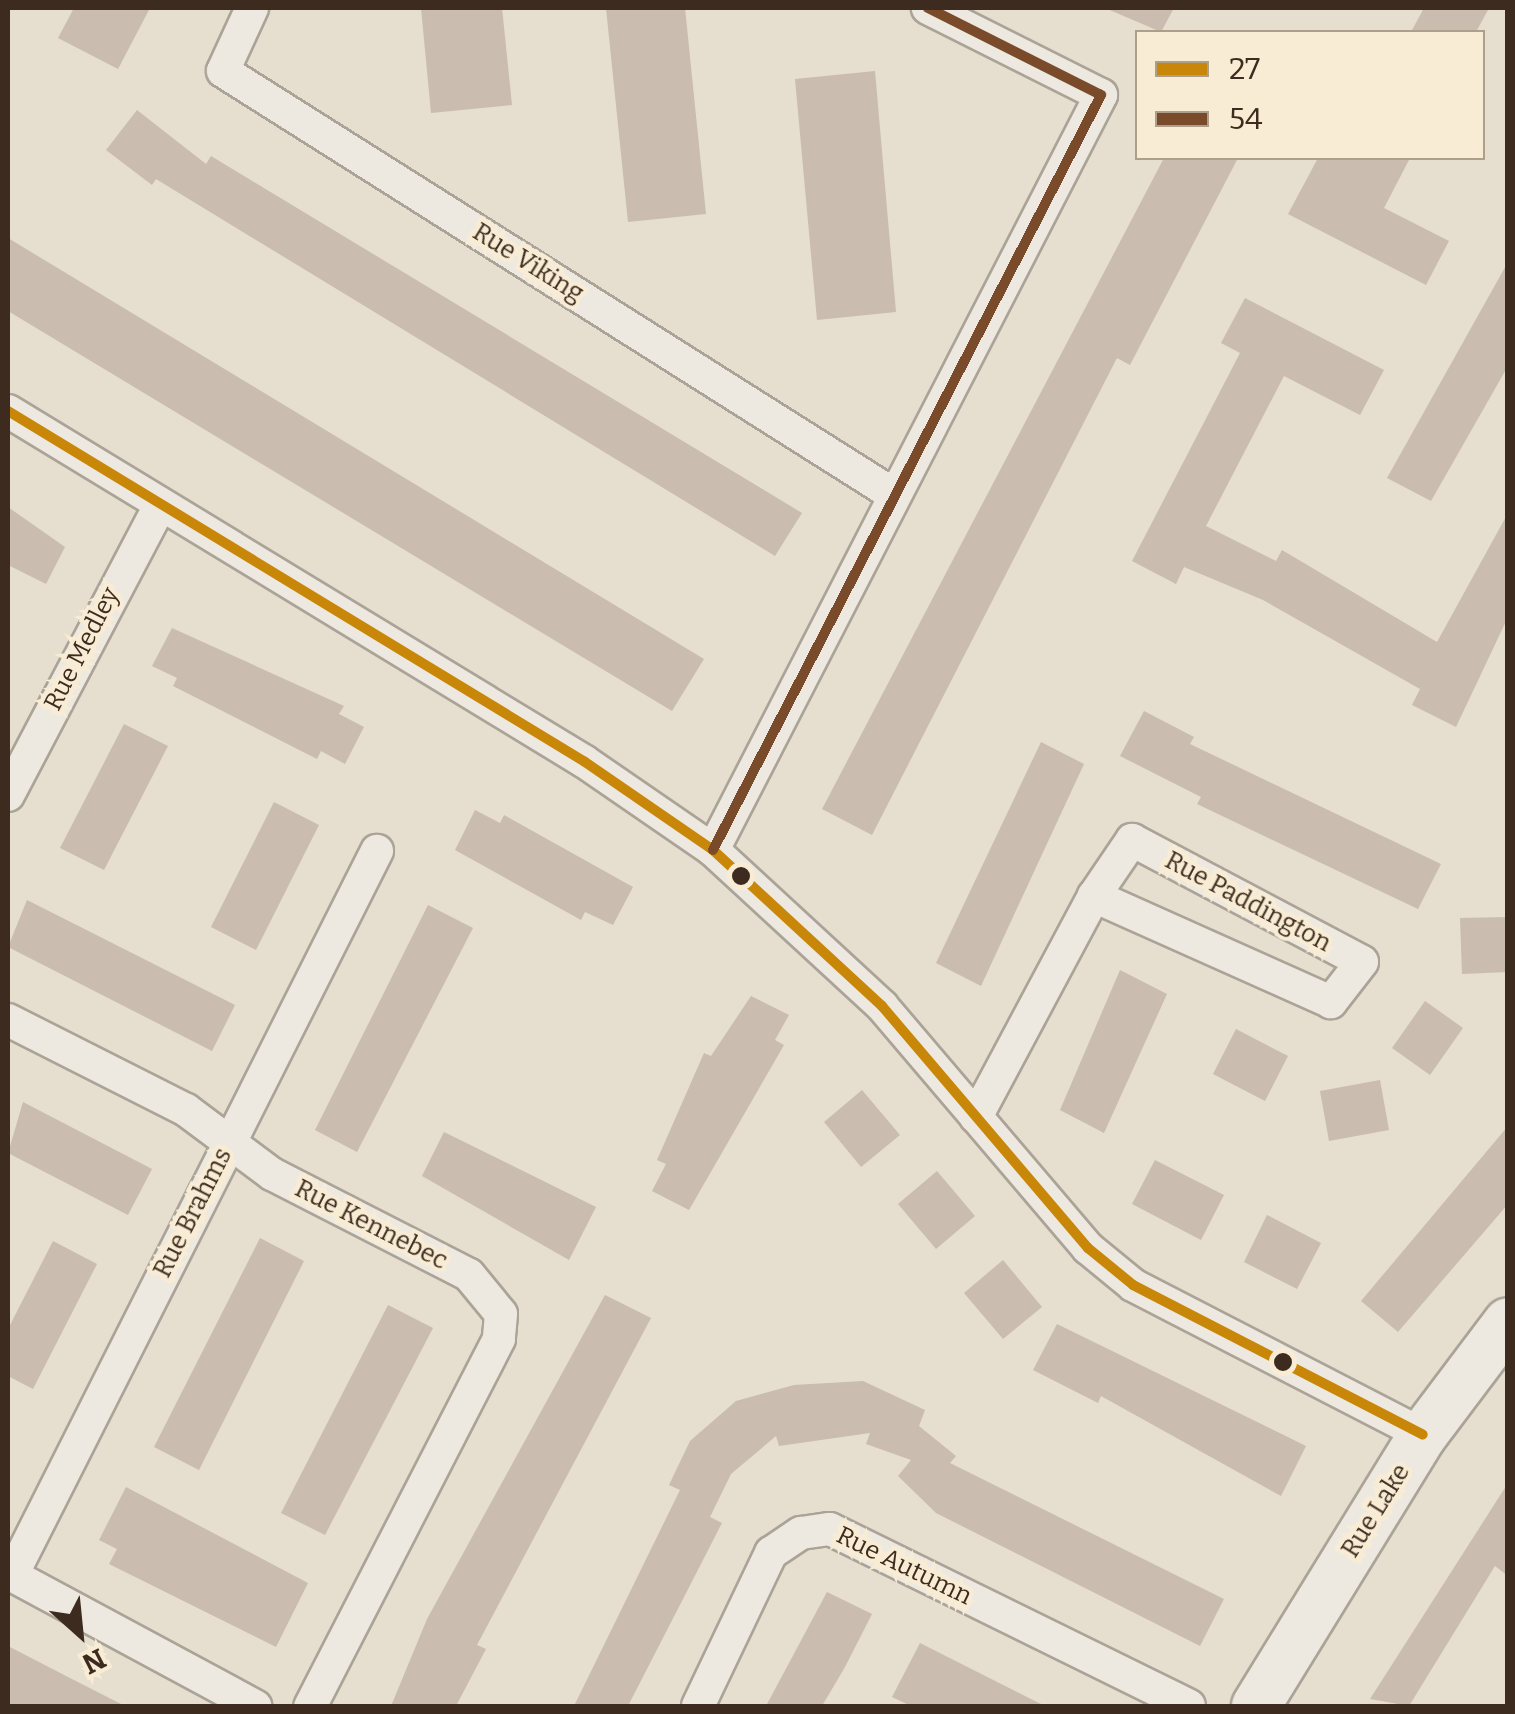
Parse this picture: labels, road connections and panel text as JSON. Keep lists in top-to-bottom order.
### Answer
{
  "streets": {
    "street": [
      "Rue Viking",
      "Rue Medley",
      "Rue Paddington",
      "Rue Brahms",
      "Rue Kennebec",
      "Rue Lake",
      "Rue Autumn"
    ]
  },
  "crossings": [
    ["Rue Brahms", "Rue Kennebec"]
  ],
  "lines": ["transit line 54", "transit line 27"],
  "legend": ["27", "54"],
  "north": "bottom right"
}
